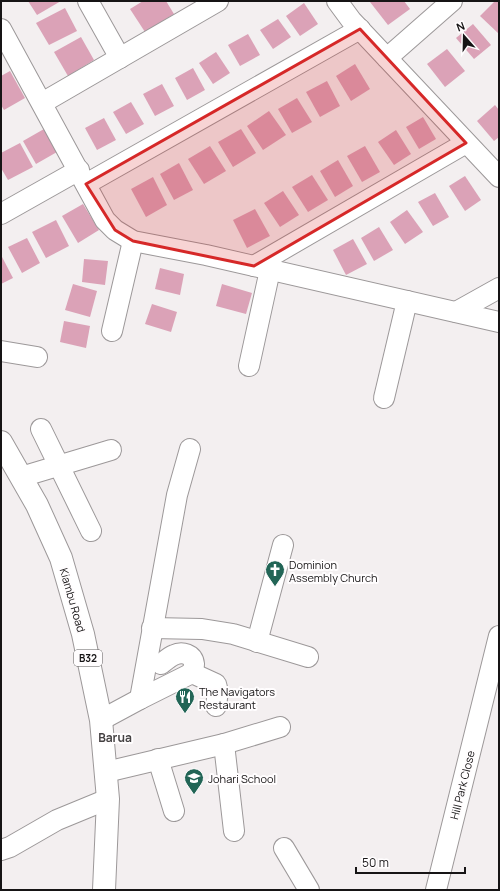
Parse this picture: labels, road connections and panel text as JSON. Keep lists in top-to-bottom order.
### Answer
{
  "streets": {
    "highway": ["Kiambu Road", "B32"],
    "street": ["Hill Park Close"]
  },
  "districts": ["Barua"],
  "places": {
    "church": ["Dominion Assembly Church"],
    "restaurant": ["The Navigators Restaurant"],
    "school or university": ["Johari School"]
  },
  "scale_bar": "50 m",
  "north": "top"
}
